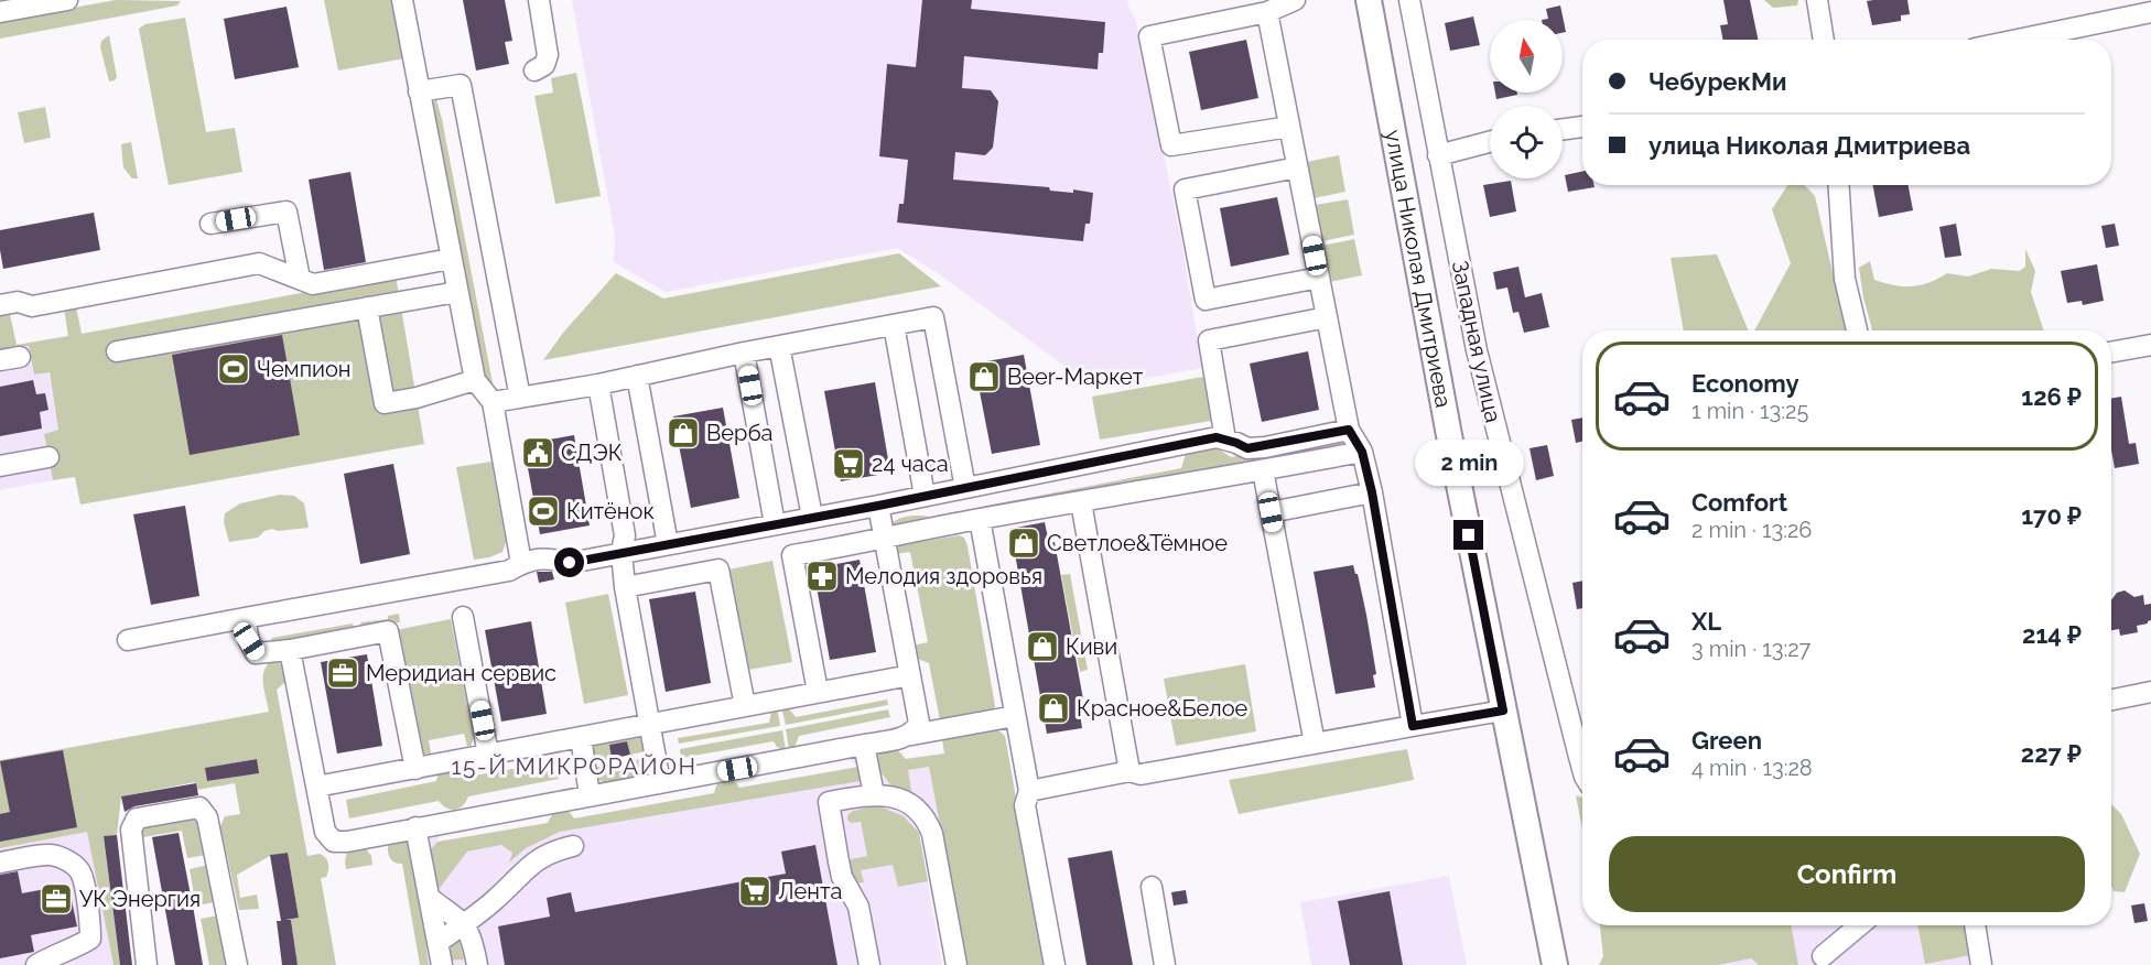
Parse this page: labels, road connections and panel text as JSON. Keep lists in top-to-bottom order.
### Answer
{
  "streets": {
    "main road": ["улица Николая Дмитриева"],
    "street": ["Западная улица"]
  },
  "districts": ["15-Й МИКРОРАЙОН"],
  "places": {
    "sports": ["Чемпион", "Китёнок"],
    "shop": [
      "Beer-Маркет",
      "Верба",
      "Светлое&Тёмное",
      "Киви",
      "Красное&Белое"
    ],
    "public building": ["СДЭК"],
    "supermarket": ["24 часа", "Лента"],
    "pharmacy": ["Мелодия здоровья"],
    "office": ["Меридиан сервис", "УК Энергия"]
  },
  "north": "top",
  "page": {
    "banner": ["ЧебурекМи", "улица Николая Дмитриева"],
    "list": [
      {
        "name": "Economy",
        "note": "1 min · 13:25",
        "value": "126 ₽"
      },
      {
        "name": "Comfort",
        "note": "2 min · 13:26",
        "value": "170 ₽"
      },
      {
        "name": "XL",
        "note": "3 min · 13:27",
        "value": "214 ₽"
      },
      {
        "name": "Green",
        "note": "4 min · 13:28",
        "value": "227 ₽"
      }
    ],
    "bubble": "2 min",
    "buttons": "Confirm"
  }
}
